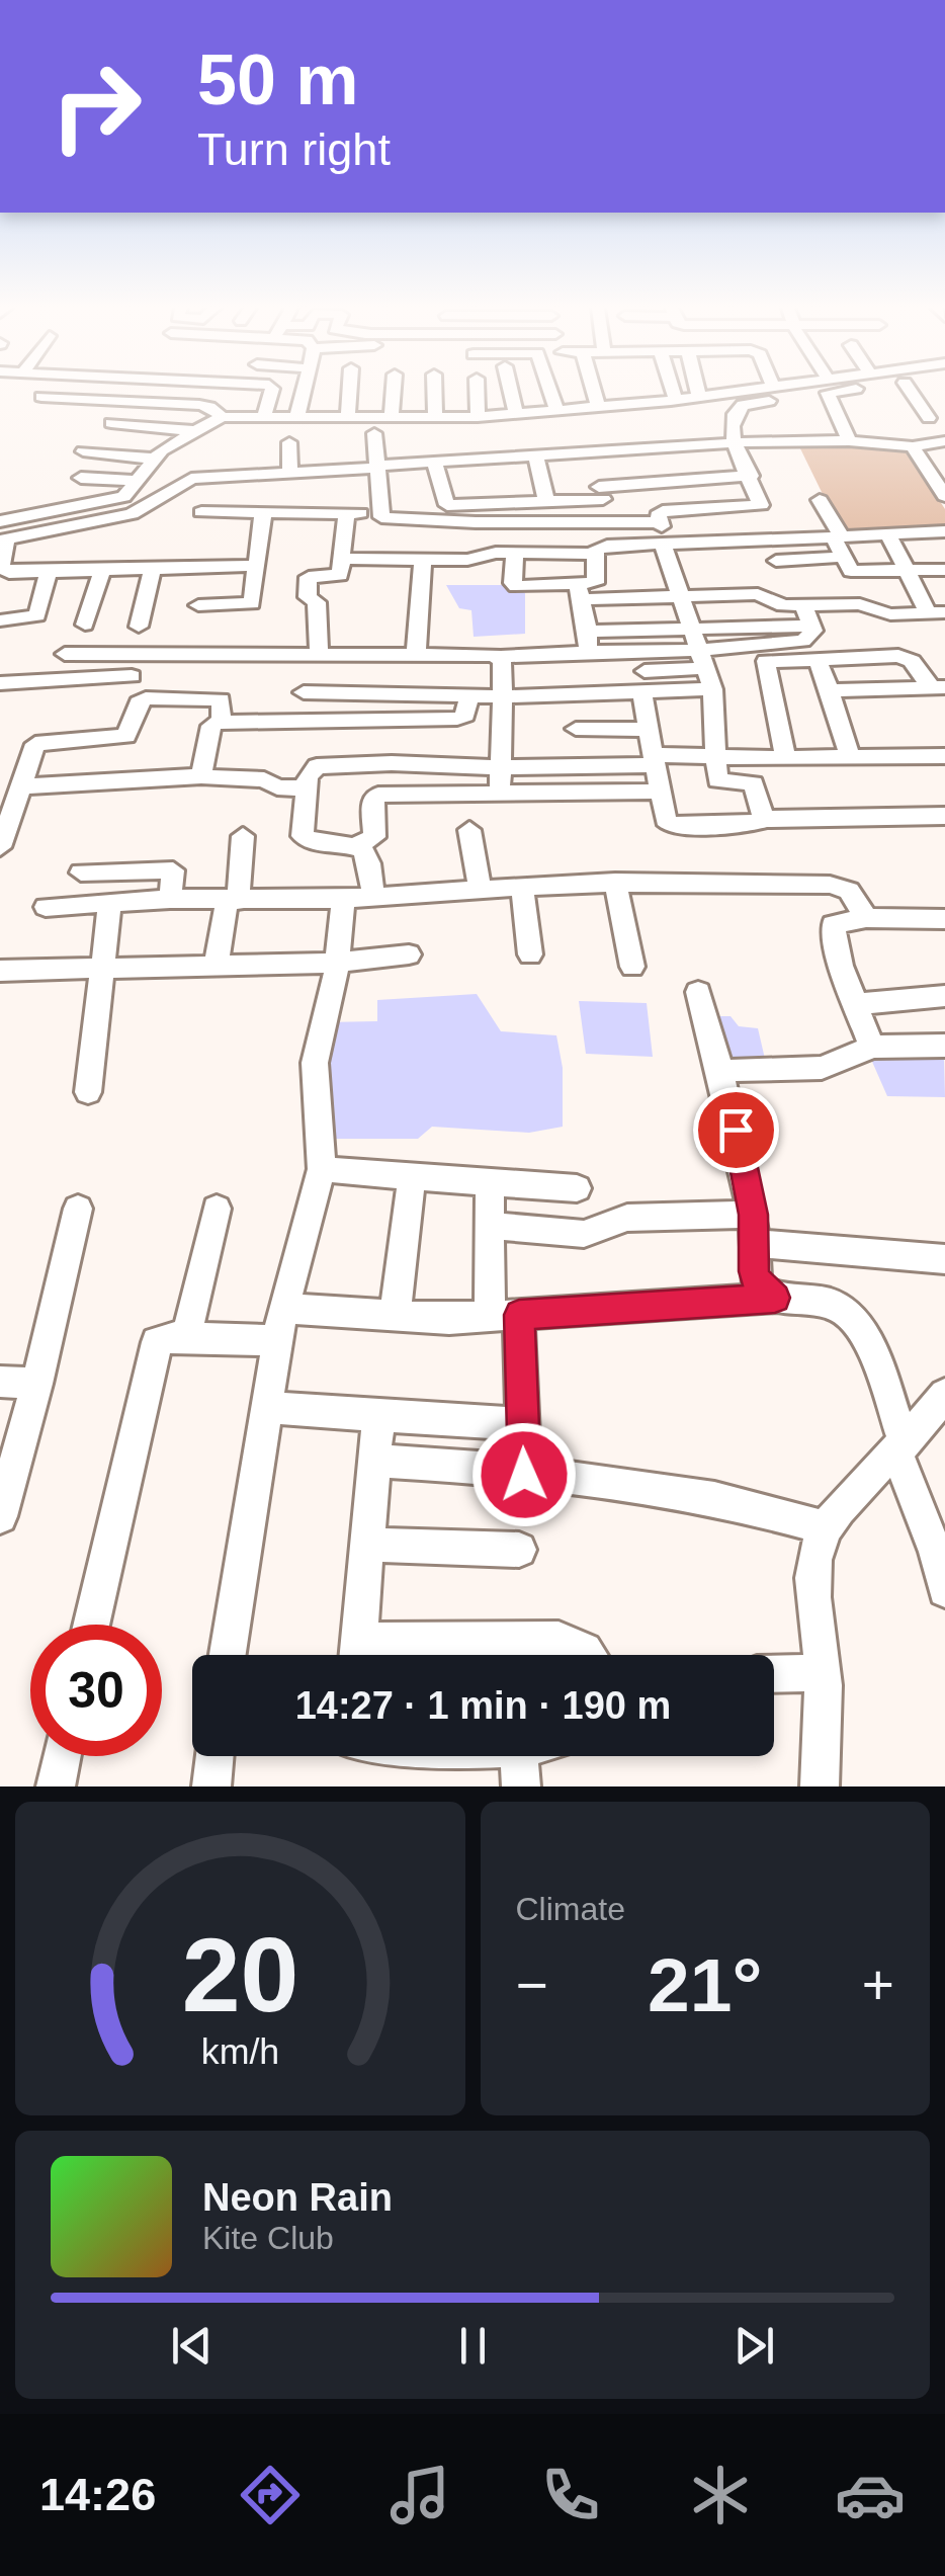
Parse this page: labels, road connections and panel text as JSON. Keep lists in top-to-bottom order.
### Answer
{
  "page": {
    "turn": ["50 m", "Turn right"],
    "limit": "30",
    "trip": "14:27 · 1 min · 190 m",
    "tile": "Climate",
    "heat": ["−", "21°", "+"],
    "song": ["Neon Rain", "Kite Club"],
    "tabs": "14:26",
    "gauge": ["20", "km/h"]
  }
}
